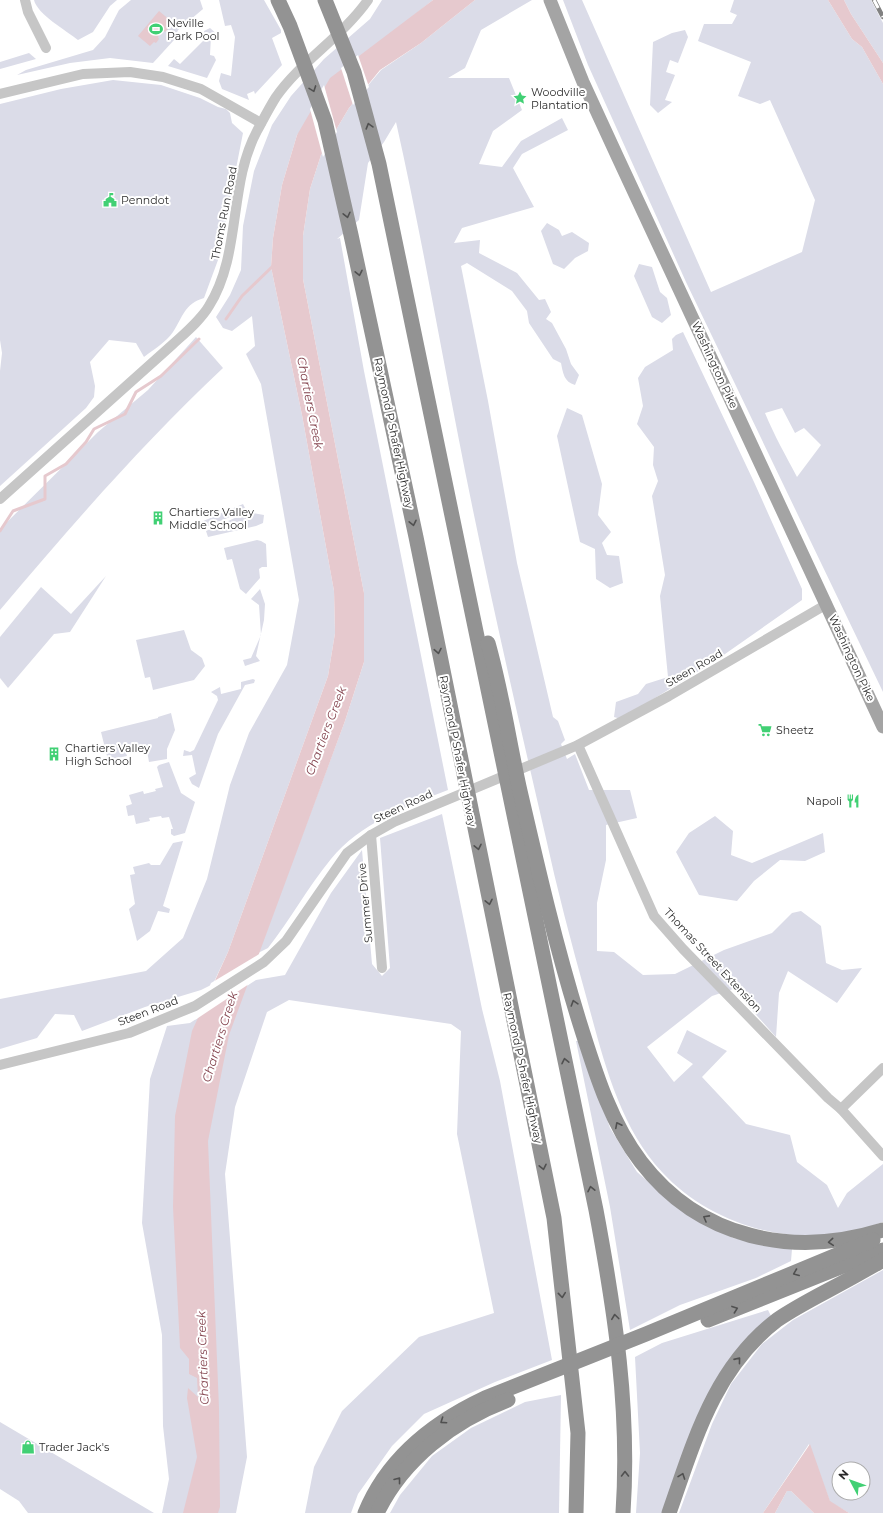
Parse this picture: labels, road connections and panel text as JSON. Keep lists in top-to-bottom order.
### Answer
{
  "streets": {
    "highway": ["Raymond P Shafer Highway"],
    "main road": ["Washington Pike"],
    "street": [
      "Thoms Run Road",
      "Steen Road",
      "Summer Drive",
      "Thomas Street Extension"
    ]
  },
  "crossings": [
    ["Washington Pike", "Steen Road"],
    ["Steen Road", "Summer Drive"],
    ["Steen Road", "Thomas Street Extension"]
  ],
  "water": ["Chartiers Creek"],
  "places": {
    "sports": ["Neville Park Pool"],
    "place": ["Woodville Plantation"],
    "public building": ["Penndot"],
    "building": ["Chartiers Valley Middle School", "Chartiers Valley High School"],
    "supermarket": ["Sheetz"],
    "restaurant": ["Napoli"],
    "shop": ["Trader Jack's"]
  },
  "north": "top left"
}
